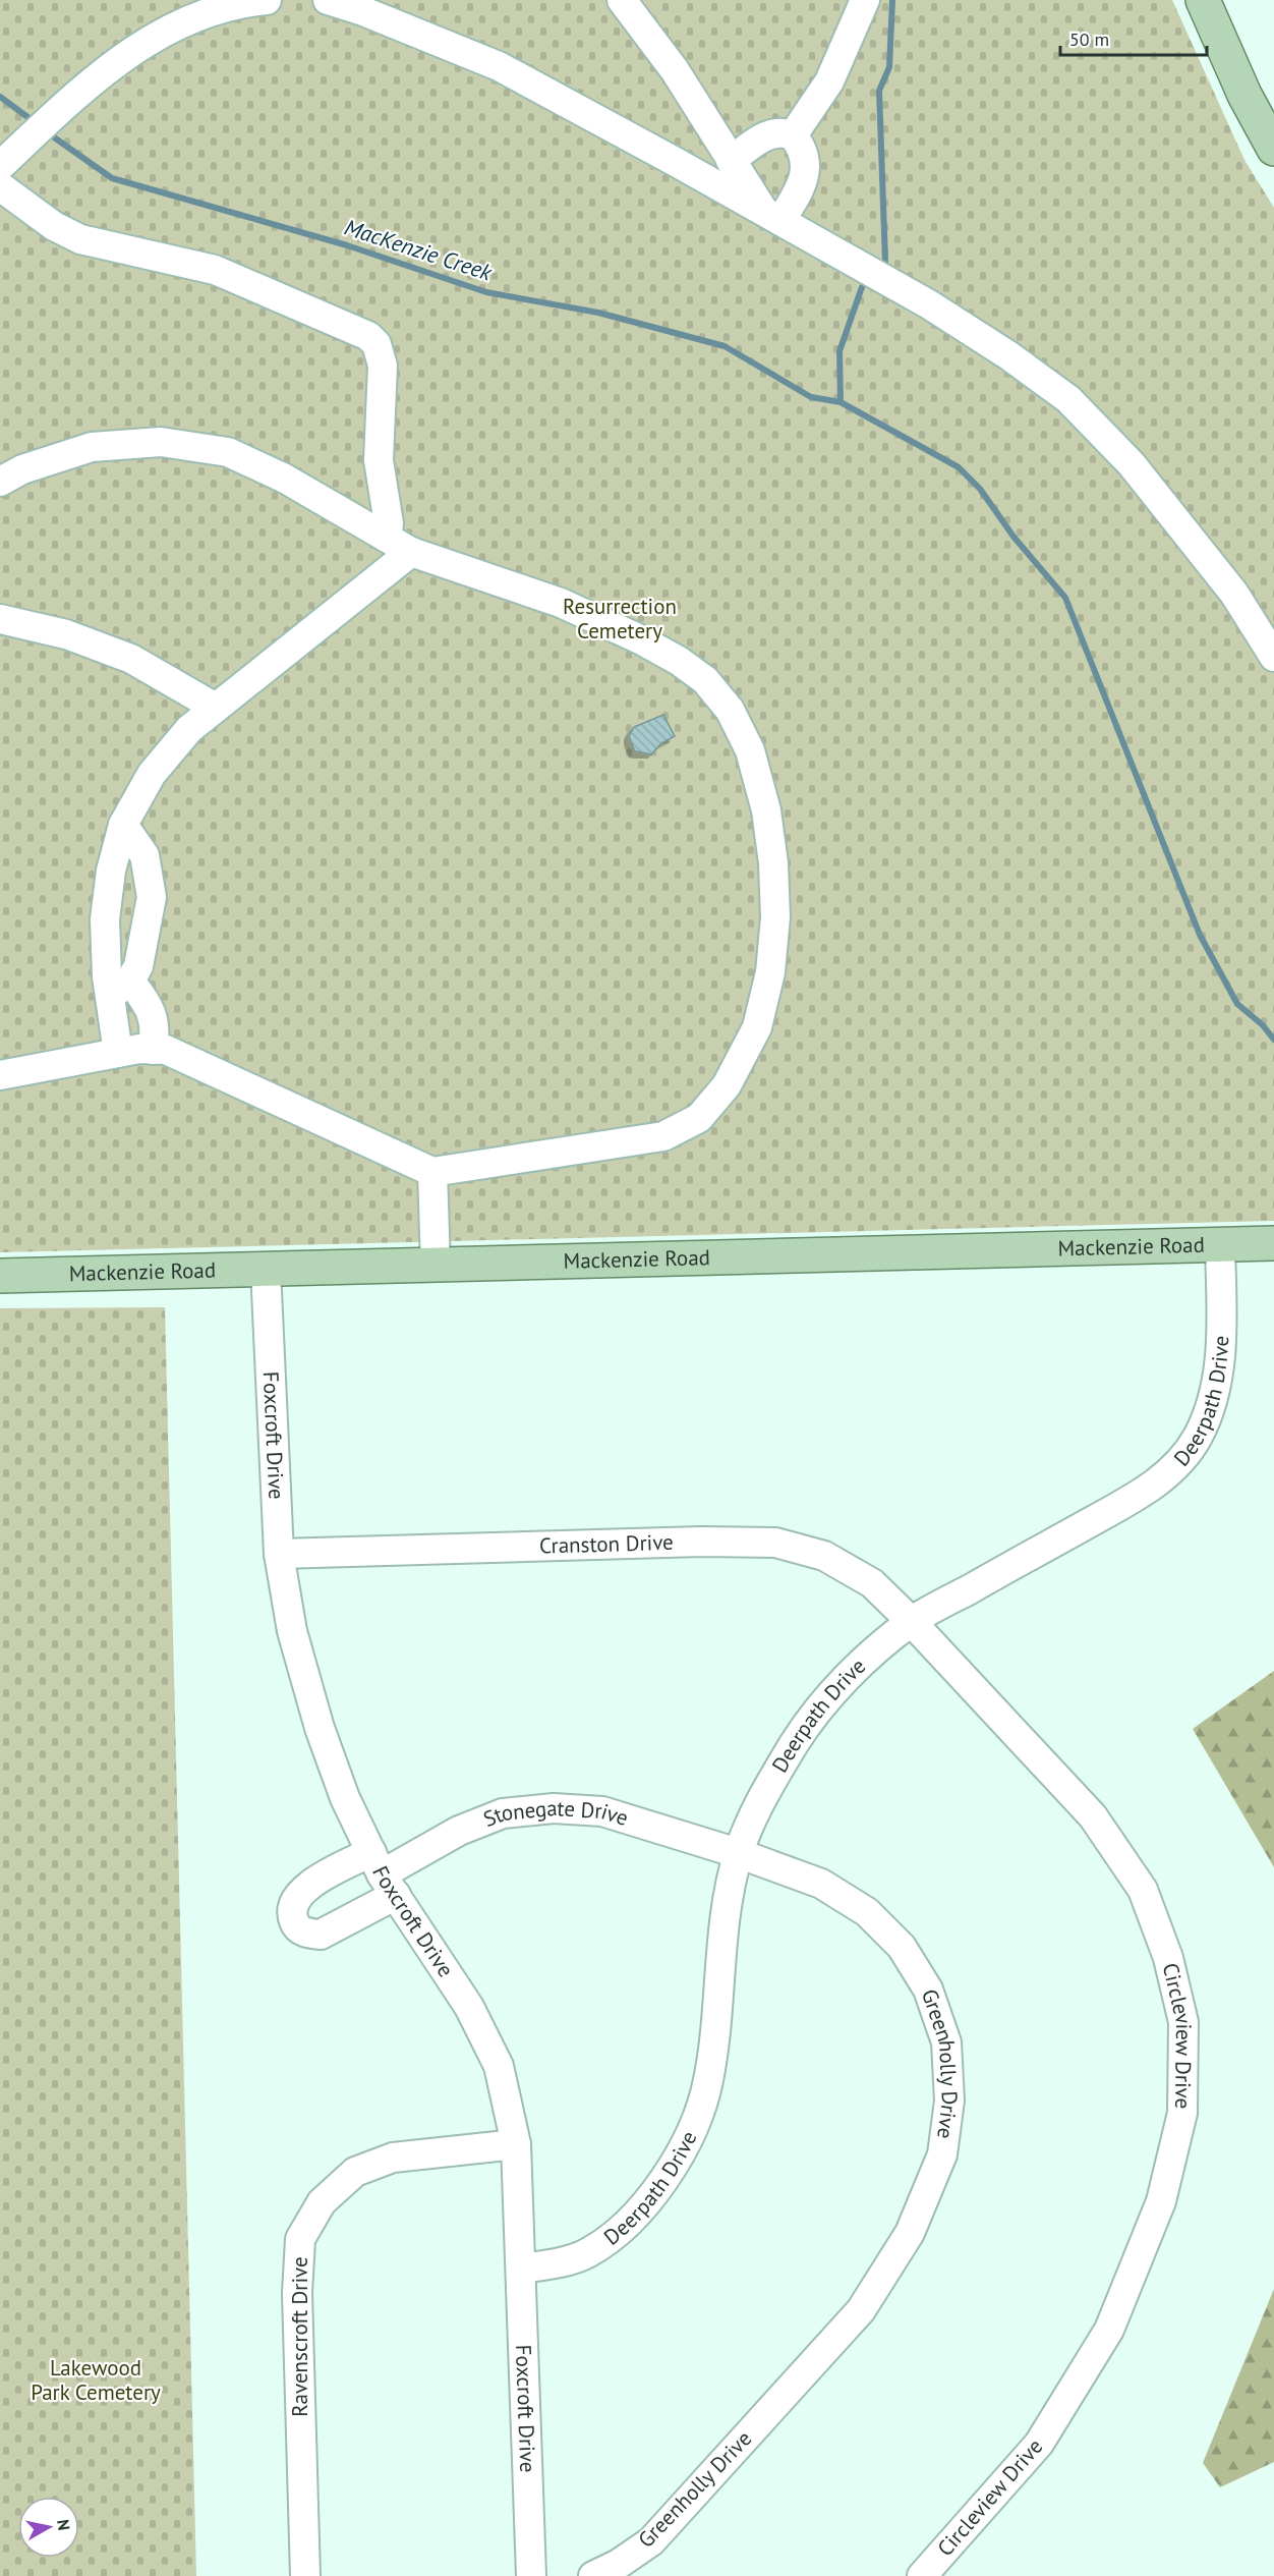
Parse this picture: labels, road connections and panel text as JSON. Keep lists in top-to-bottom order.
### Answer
{
  "streets": {
    "main road": ["Mackenzie Road"],
    "street": [
      "Deerpath Drive",
      "Foxcroft Drive",
      "Cranston Drive",
      "Stonegate Drive",
      "Circleview Drive",
      "Greenholly Drive",
      "Ravenscroft Drive"
    ]
  },
  "crossings": [
    ["Mackenzie Road", "Deerpath Drive"],
    ["Mackenzie Road", "Foxcroft Drive"],
    ["Deerpath Drive", "Foxcroft Drive"],
    ["Deerpath Drive", "Cranston Drive"],
    ["Deerpath Drive", "Stonegate Drive"],
    ["Deerpath Drive", "Circleview Drive"],
    ["Deerpath Drive", "Greenholly Drive"],
    ["Foxcroft Drive", "Cranston Drive"],
    ["Foxcroft Drive", "Stonegate Drive"],
    ["Foxcroft Drive", "Ravenscroft Drive"],
    ["Cranston Drive", "Circleview Drive"],
    ["Stonegate Drive", "Greenholly Drive"]
  ],
  "water": ["MacKenzie Creek"],
  "parks": ["Resurrection Cemetery", "Lakewood Park Cemetery"],
  "scale_bar": "50 m",
  "north": "right"
}
